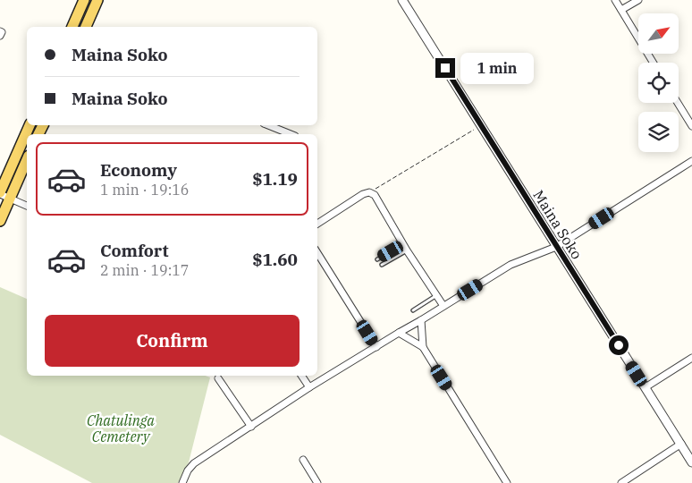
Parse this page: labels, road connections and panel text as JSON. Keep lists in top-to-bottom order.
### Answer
{
  "streets": {
    "street": ["Maina Soko"]
  },
  "parks": ["Chatulinga Cemetery"],
  "north": "top right",
  "page": {
    "banner": ["Maina Soko", "Maina Soko"],
    "bubble": "1 min",
    "list": [
      {
        "name": "Economy",
        "note": "1 min · 19:16",
        "value": "$1.19"
      },
      {
        "name": "Comfort",
        "note": "2 min · 19:17",
        "value": "$1.60"
      }
    ],
    "buttons": "Confirm"
  }
}
